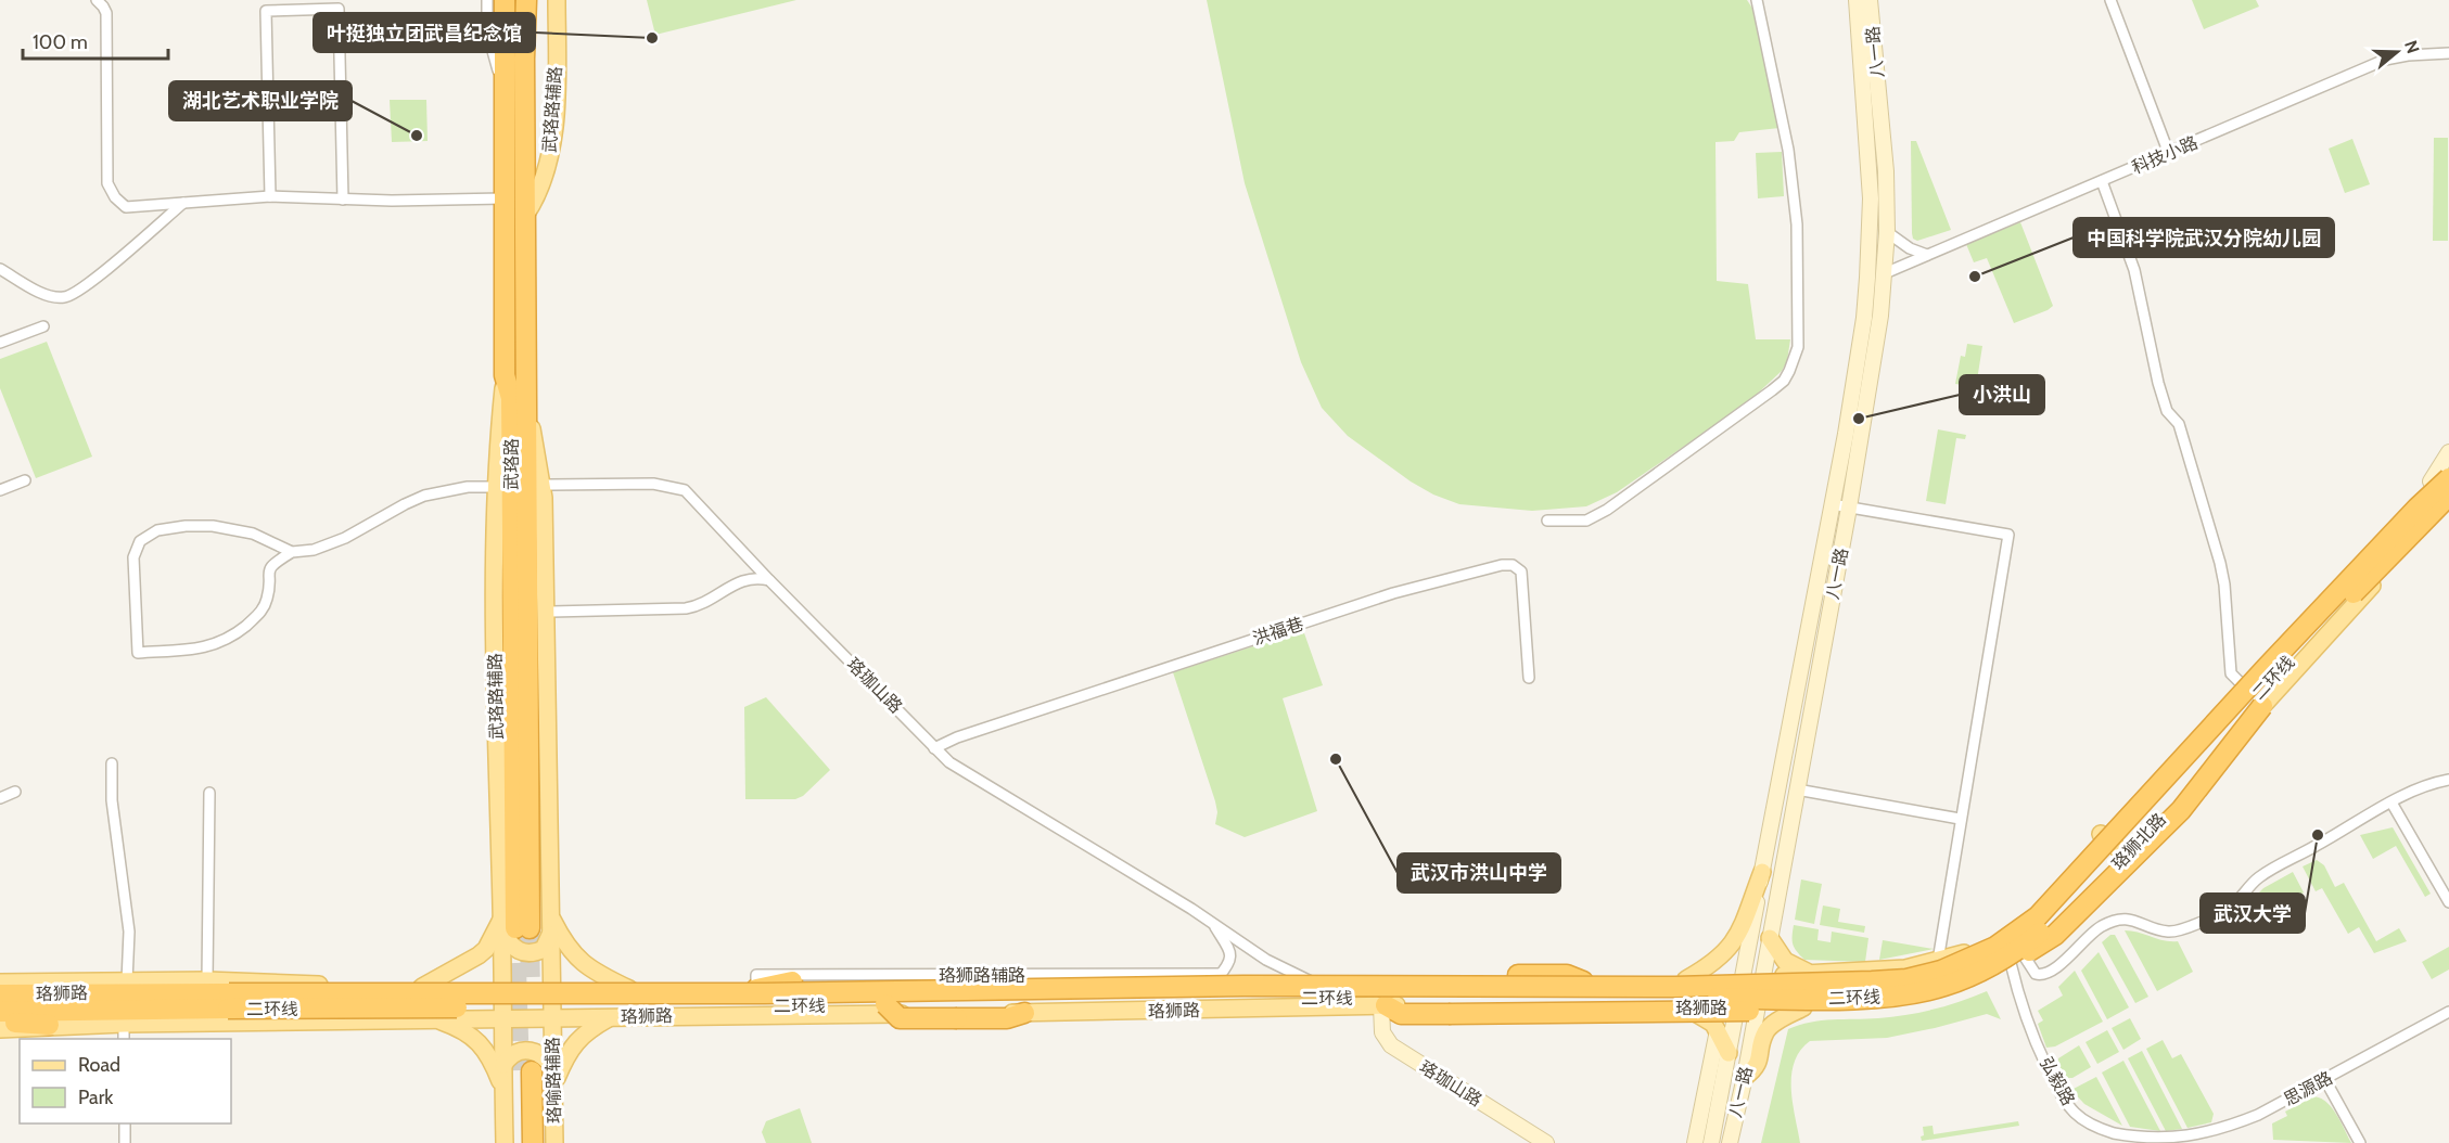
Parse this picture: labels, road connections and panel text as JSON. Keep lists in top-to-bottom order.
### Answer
{
  "streets": {
    "highway": ["武珞路", "二环线", "珞狮路"],
    "main road": [
      "八一路",
      "武珞路辅路",
      "珞珈山路",
      "珞狮北路",
      "珞喻路辅路"
    ],
    "street": [
      "科技小路",
      "洪福巷",
      "弘毅路",
      "思源路"
    ]
  },
  "crossings": [
    ["八一路", "科技小路"],
    ["八一路", "珞狮北路"],
    ["八一路", "珞狮路"],
    ["武珞路辅路", "武珞路"],
    ["武珞路辅路", "珞狮路"],
    ["洪福巷", "珞珈山路"],
    ["二环线", "珞狮北路"],
    ["二环线", "珞狮路"],
    ["珞珈山路", "珞狮路"],
    ["珞狮北路", "珞狮路"],
    ["珞狮北路", "弘毅路"],
    ["珞狮路", "珞喻路辅路"],
    ["弘毅路", "思源路"]
  ],
  "places": [
    "叶挺独立团武昌纪念馆",
    "湖北艺术职业学院",
    "中国科学院武汉分院幼儿园",
    "小洪山",
    "武汉市洪山中学",
    "武汉大学"
  ],
  "legend": ["Road", "Park"],
  "scale_bar": "100 m",
  "north": "right"
}
